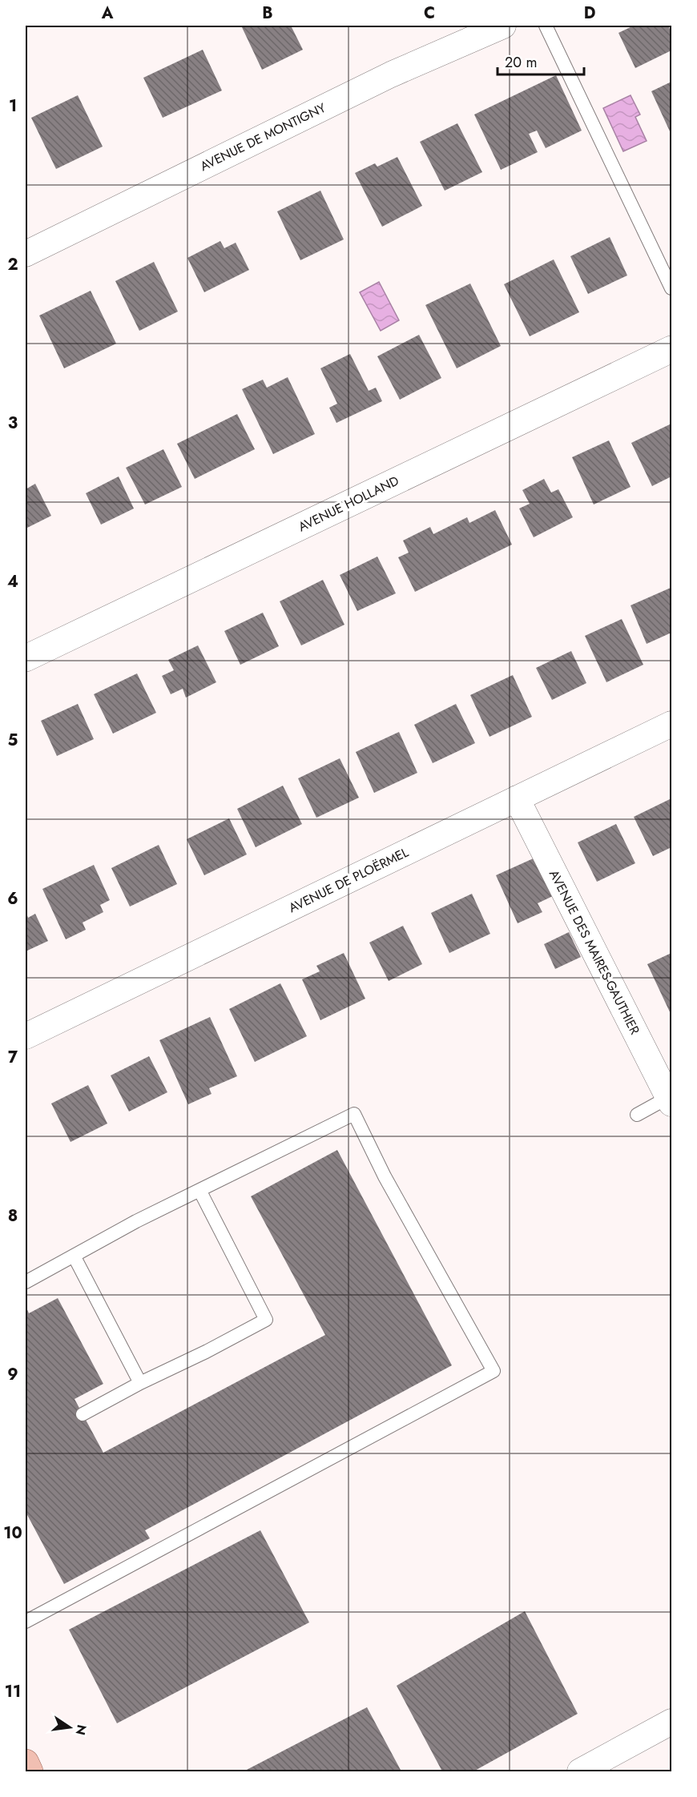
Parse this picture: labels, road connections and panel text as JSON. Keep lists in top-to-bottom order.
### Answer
{
  "streets": {
    "main road": ["AVENUE HOLLAND"],
    "street": ["AVENUE DE MONTIGNY", "AVENUE DE PLOËRMEL", "AVENUE DES MAIRES-GAUTHIER"]
  },
  "crossings": [
    ["AVENUE DE PLOËRMEL", "AVENUE DES MAIRES-GAUTHIER"]
  ],
  "scale_bar": "20 m",
  "north": "right",
  "grid": {
    "columns": [
      "A",
      "B",
      "C",
      "D"
    ],
    "rows": [
      "1",
      "2",
      "3",
      "4",
      "5",
      "6",
      "7",
      "8",
      "9",
      "10",
      "11"
    ]
  }
}
